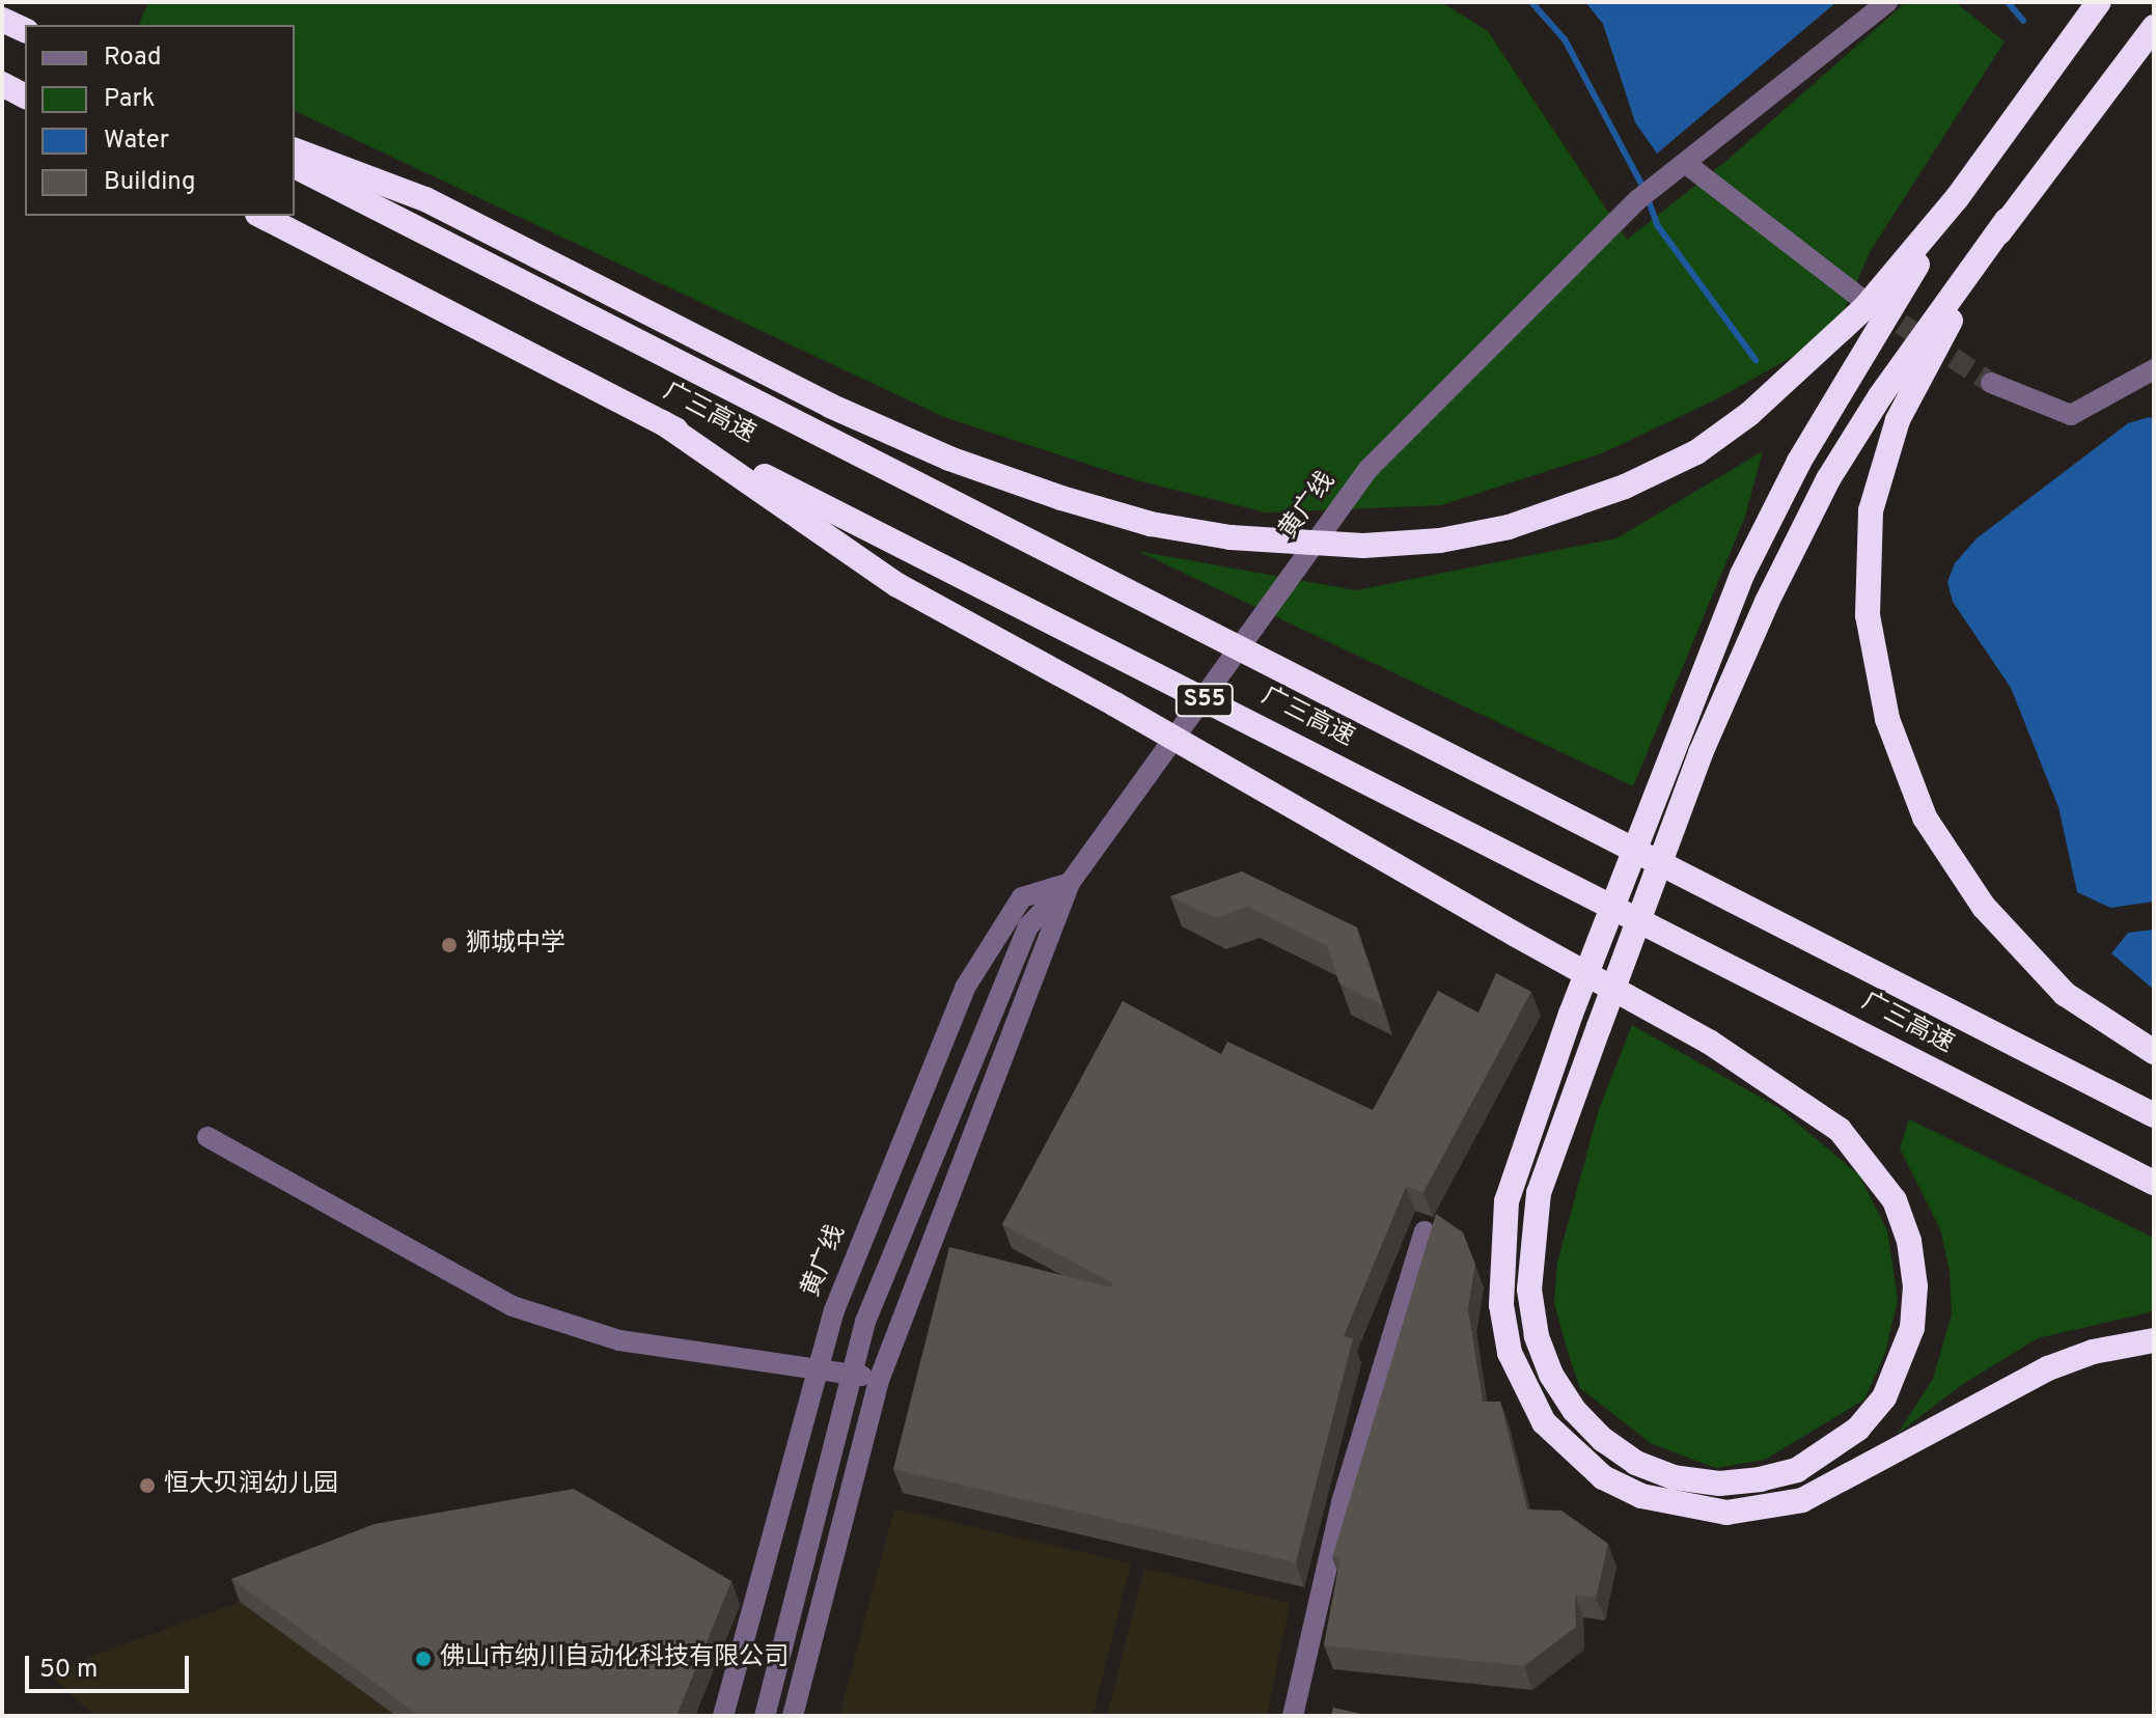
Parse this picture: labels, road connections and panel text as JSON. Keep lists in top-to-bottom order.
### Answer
{
  "streets": {
    "highway": ["广三高速", "S55"],
    "street": ["黄广线"]
  },
  "places": ["狮城中学", "恒大·贝润幼儿园", "佛山市纳川自动化科技有限公司"],
  "legend": [
    "Road",
    "Park",
    "Water",
    "Building"
  ],
  "scale_bar": "50 m"
}
